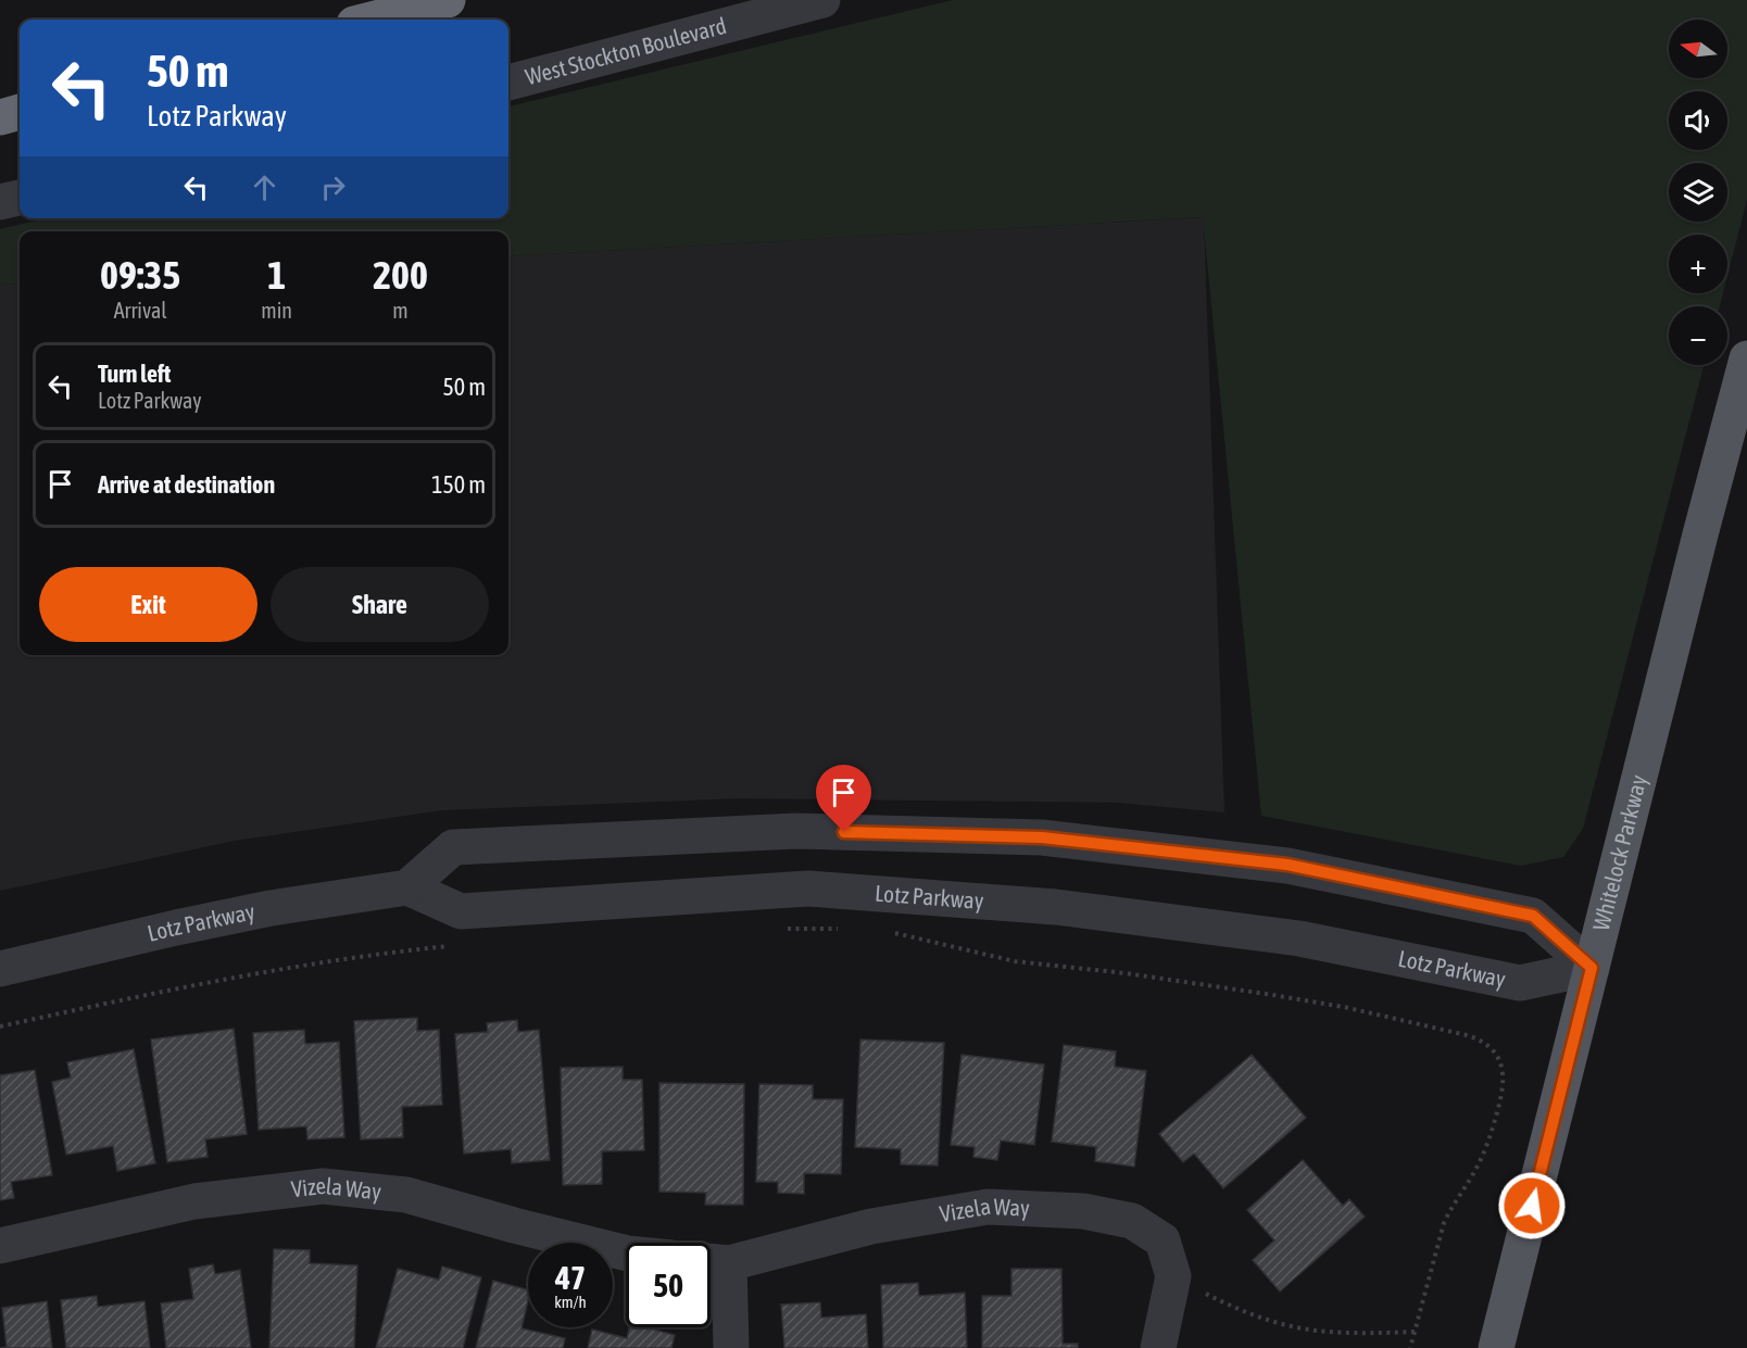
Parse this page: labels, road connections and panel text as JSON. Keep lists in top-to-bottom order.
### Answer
{
  "streets": {
    "main road": ["Whitelock Parkway"],
    "street": ["West Stockton Boulevard", "Lotz Parkway", "Vizela Way"]
  },
  "crossings": [
    ["Whitelock Parkway", "Lotz Parkway"]
  ],
  "north": "left",
  "page": {
    "map_buttons": ["+", "−"],
    "turn": ["50 m", "Lotz Parkway"],
    "eta": [
      "09:35",
      "Arrival",
      "1",
      "min",
      "200",
      "m"
    ],
    "list": [
      {
        "name": "Turn left",
        "note": "Lotz Parkway",
        "value": "50 m"
      },
      {
        "name": "Arrive at destination",
        "value": "150 m"
      }
    ],
    "buttons": ["Exit", "Share"],
    "speed": "47 km/h",
    "limit": "50"
  }
}
